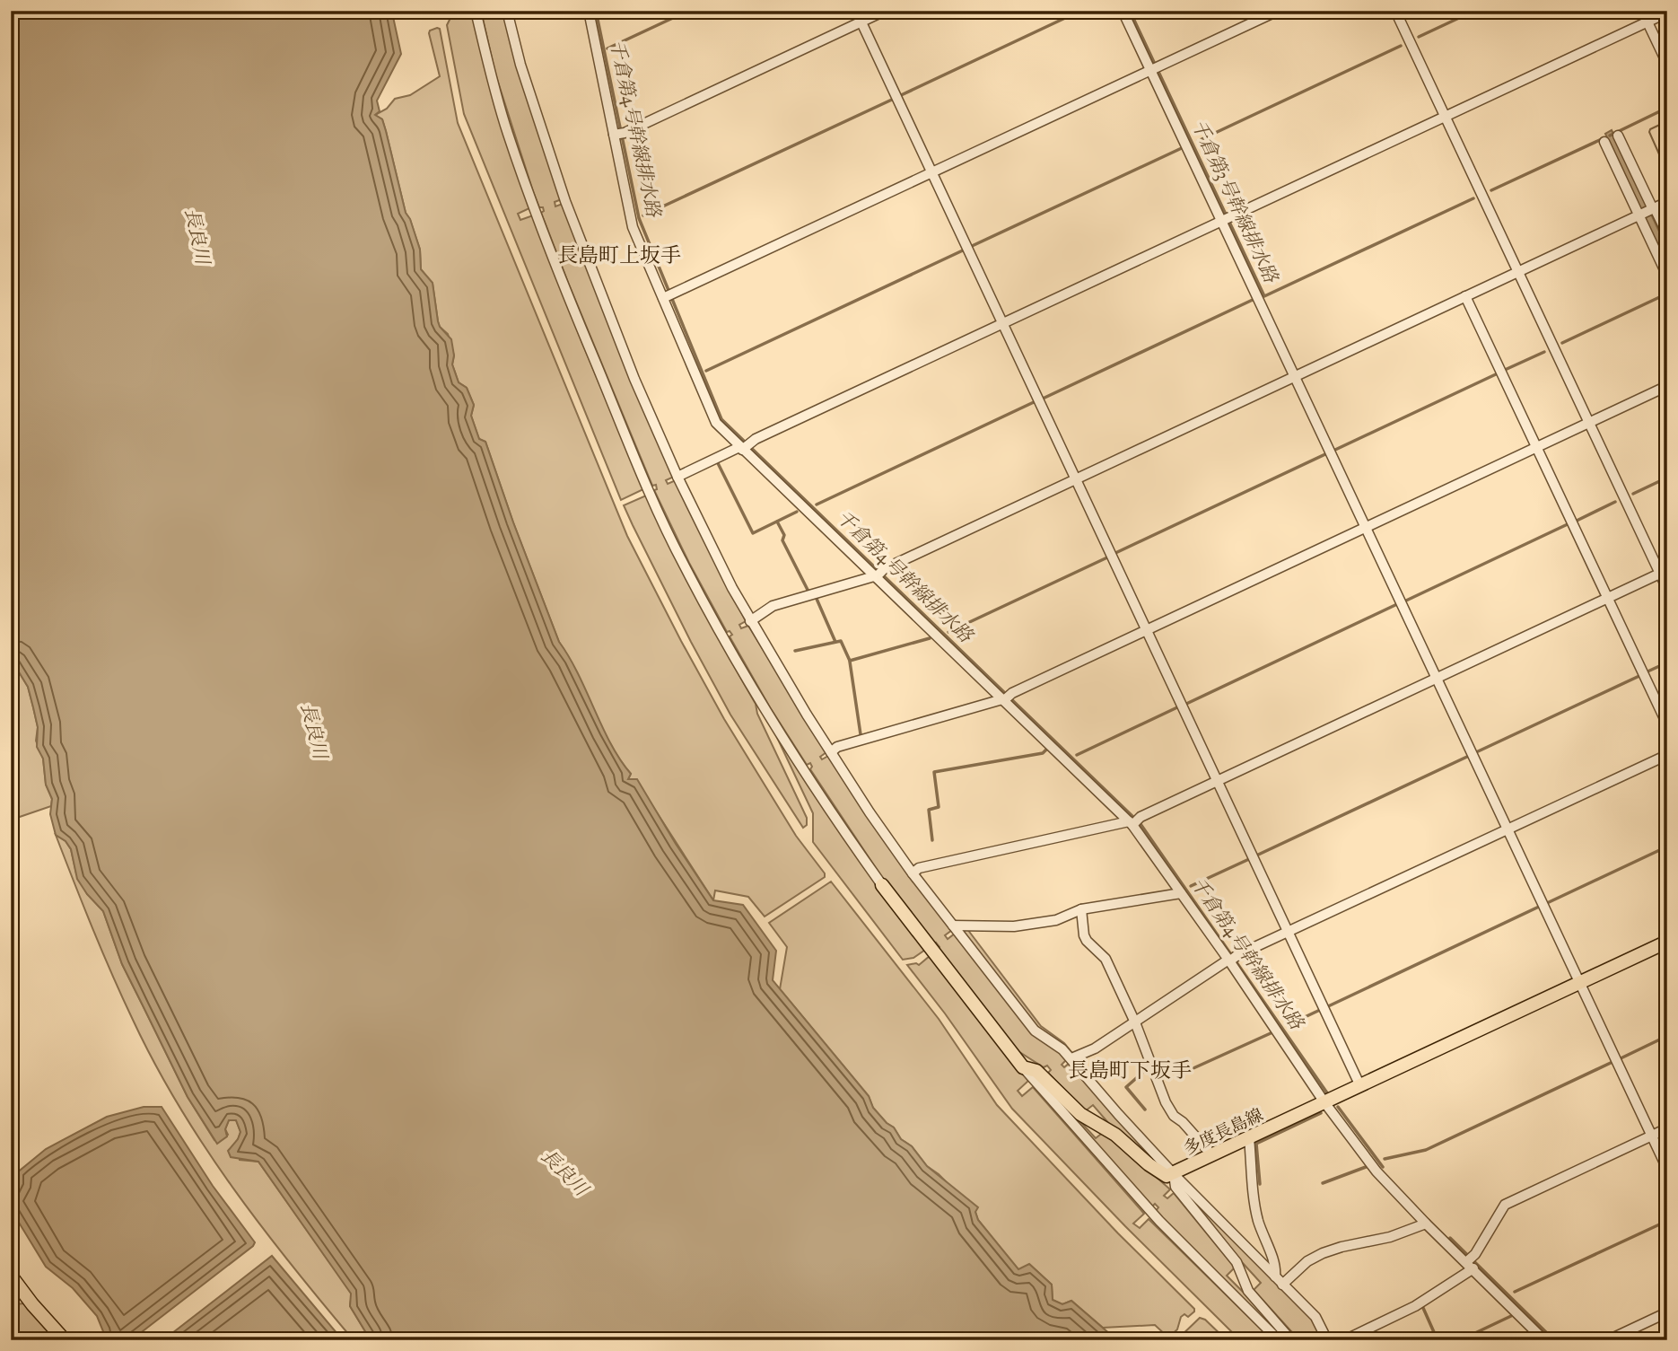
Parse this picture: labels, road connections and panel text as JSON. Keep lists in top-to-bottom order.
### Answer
{
  "streets": {
    "main road": ["多度長島線"]
  },
  "districts": ["長島町上坂手", "長島町下坂手"],
  "water": ["千倉第4号幹線排水路", "千倉第3号幹線排水路", "長良川"]
}
